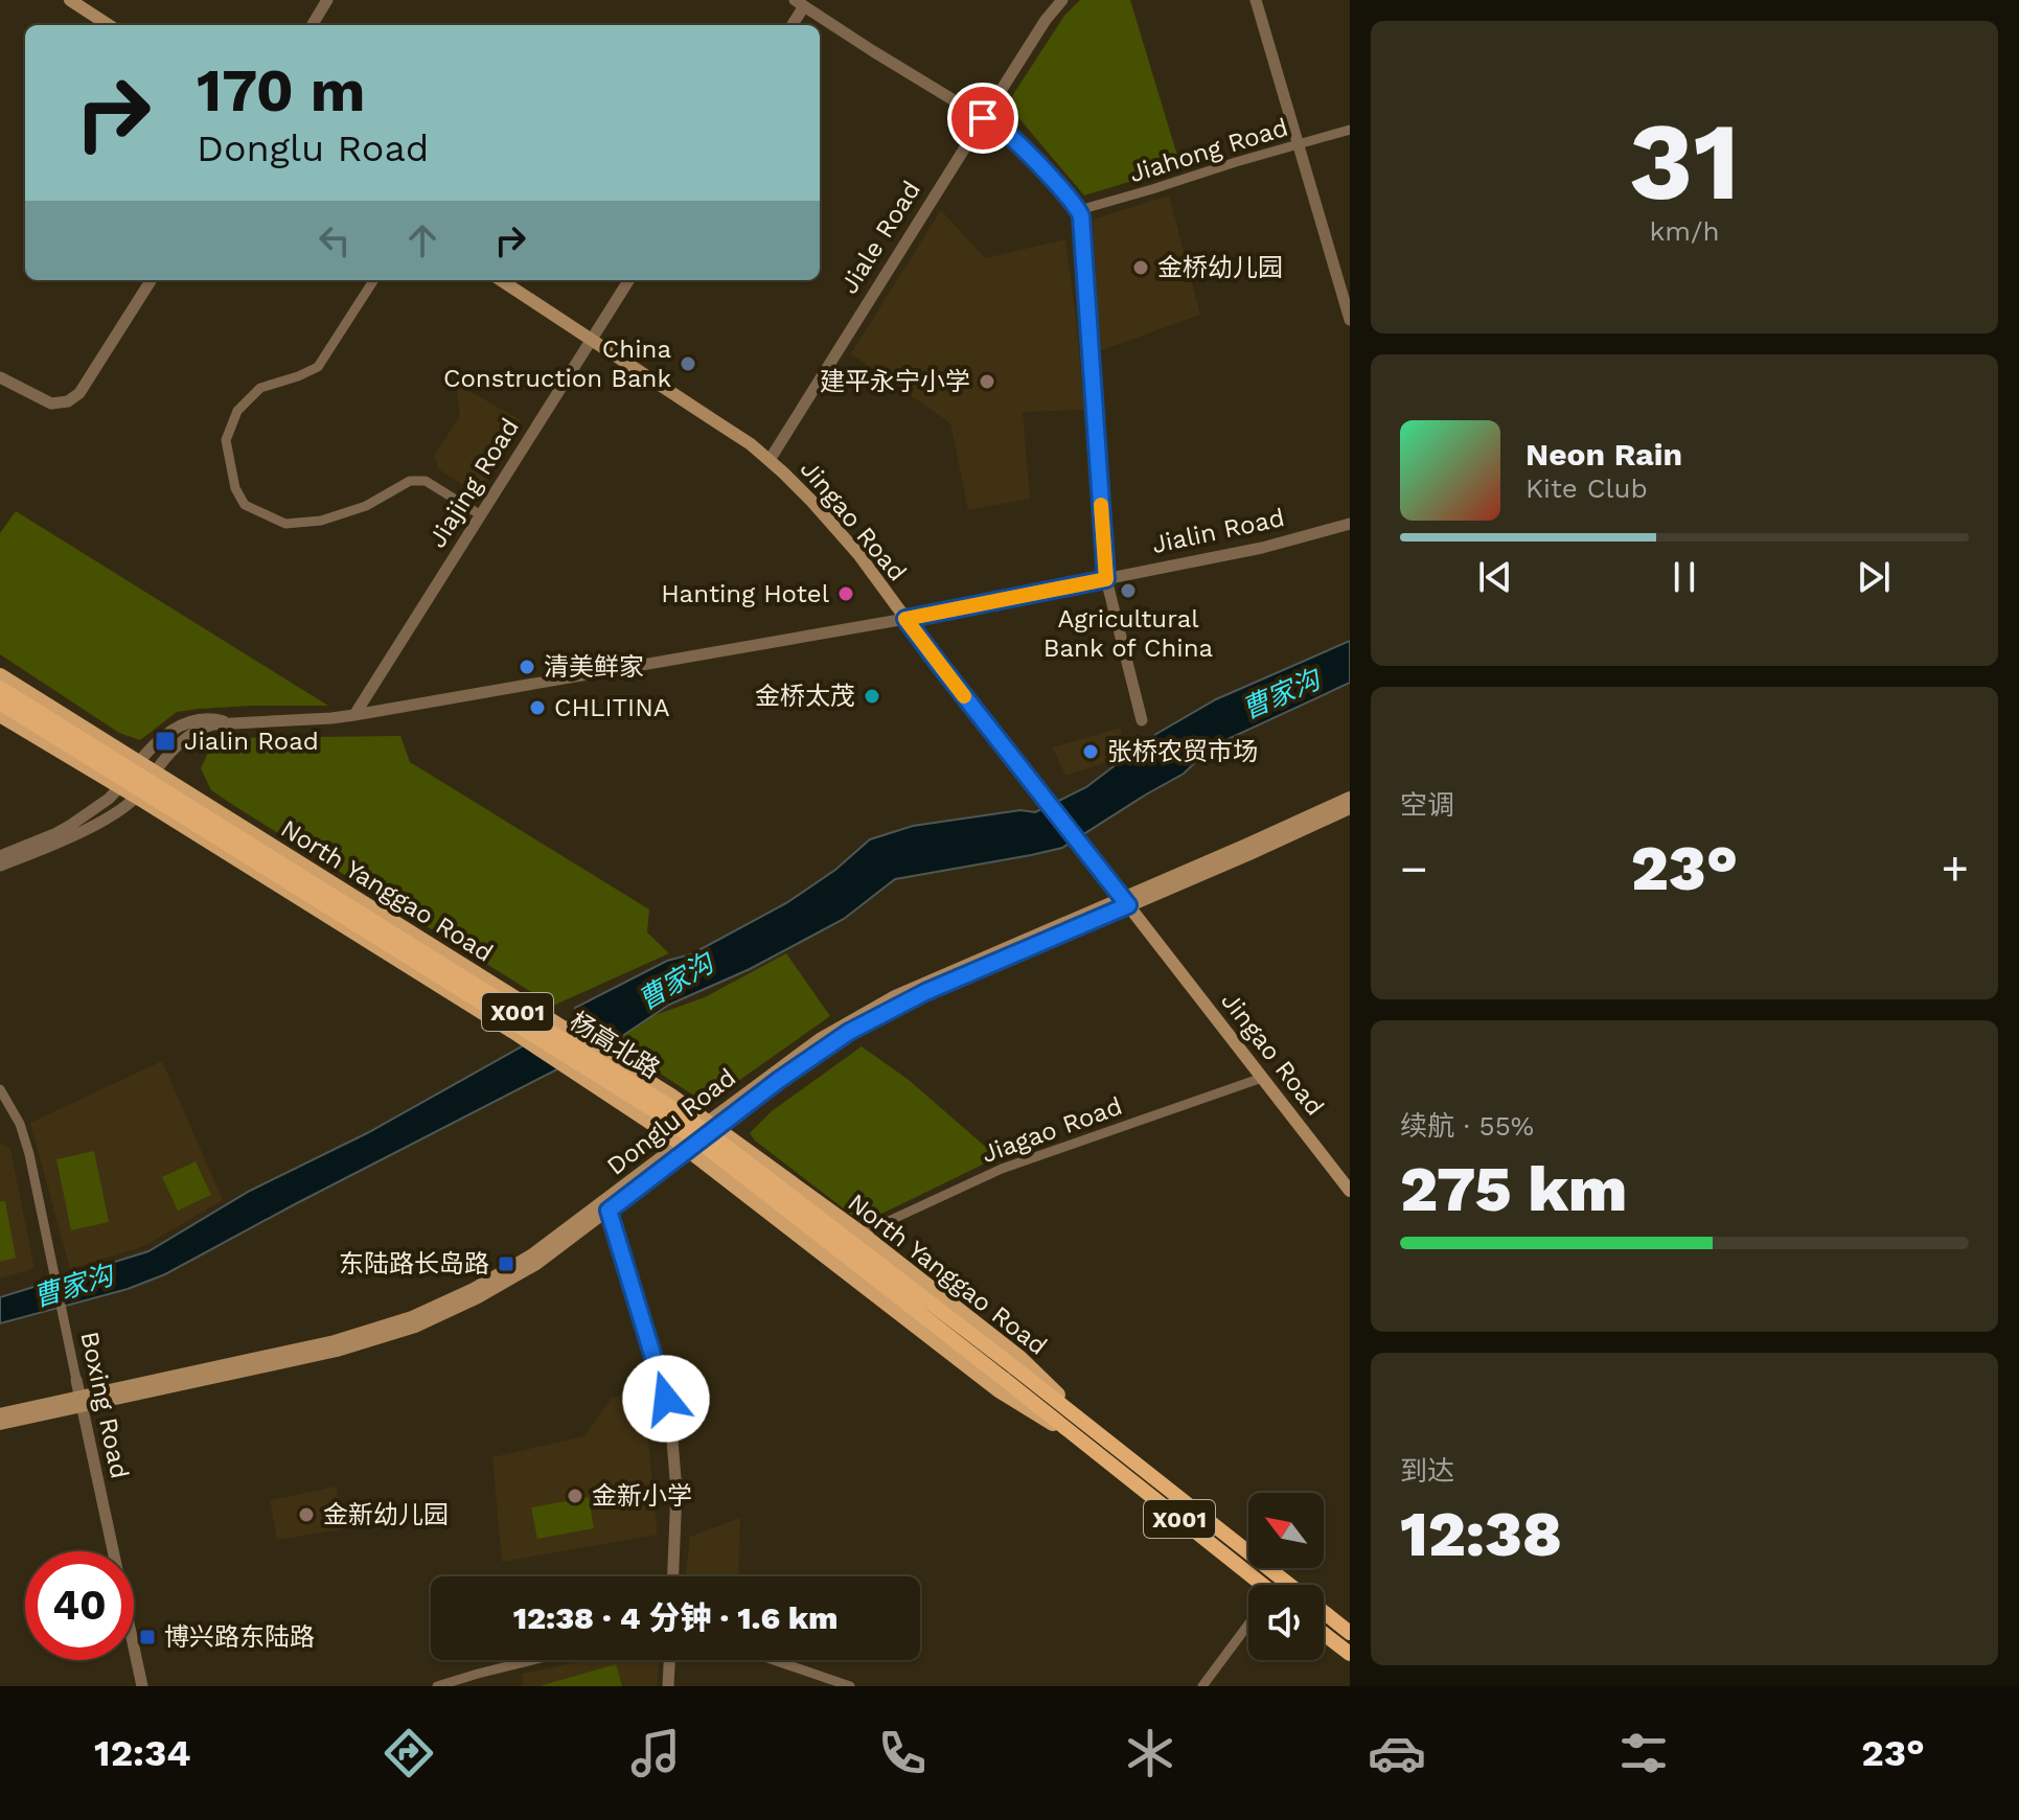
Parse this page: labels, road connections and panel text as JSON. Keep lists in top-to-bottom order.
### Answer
{
  "streets": {
    "highway": ["North Yanggao Road", "X001", "杨高北路"],
    "main road": ["Jingao Road", "Donglu Road"],
    "street": [
      "Jiahong Road",
      "Jiale Road",
      "Jiajing Road",
      "Jialin Road",
      "Jiagao Road",
      "Boxing Road"
    ]
  },
  "crossings": [
    ["Jiale Road", "Jingao Road"],
    ["Jiajing Road", "Jingao Road"],
    ["Jiajing Road", "Jialin Road"],
    ["Jingao Road", "Jialin Road"],
    ["Jingao Road", "Donglu Road"],
    ["Jingao Road", "Jiagao Road"],
    ["Jialin Road", "North Yanggao Road"],
    ["North Yanggao Road", "X001"],
    ["North Yanggao Road", "杨高北路"],
    ["North Yanggao Road", "Donglu Road"],
    ["North Yanggao Road", "Jiagao Road"],
    ["Donglu Road", "Boxing Road"]
  ],
  "water": ["曹家沟"],
  "places": {
    "other": [
      "金桥幼儿园",
      "China Construction Bank",
      "建平永宁小学",
      "Agricultural Bank of China",
      "Hanting Hotel",
      "清美鲜家",
      "金桥太茂",
      "CHLITINA",
      "张桥农贸市场",
      "金新小学",
      "金新幼儿园"
    ],
    "transit": ["Jialin Road", "东陆路长岛路", "博兴路东陆路"]
  },
  "north": "top left",
  "page": {
    "tile": [
      ["31", "km/h"],
      "空调",
      ["续航 · 55%", "275 km"],
      ["到达", "12:38"]
    ],
    "turn": ["170 m", "Donglu Road"],
    "song": ["Neon Rain", "Kite Club"],
    "heat": ["−", "23°", "+"],
    "limit": "40",
    "trip": "12:38 · 4 分钟 · 1.6 km",
    "tabs": ["12:34", "23°"]
  }
}
